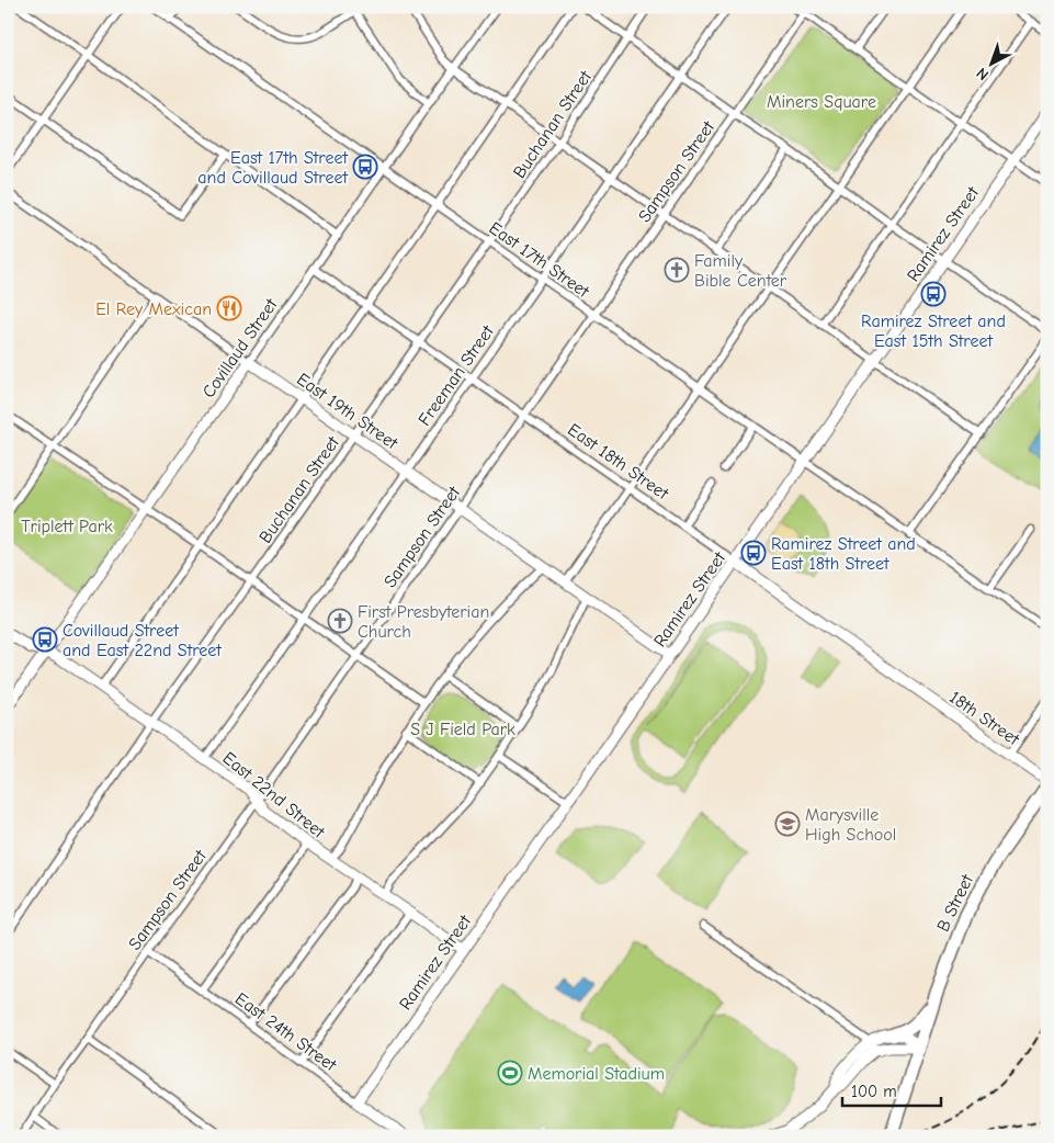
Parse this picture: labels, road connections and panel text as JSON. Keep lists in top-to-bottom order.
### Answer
{
  "streets": {
    "highway": ["B Street"],
    "street": [
      "Buchanan Street",
      "Sampson Street",
      "Ramirez Street",
      "East 17th Street",
      "Covillaud Street",
      "Freeman Street",
      "East 19th Street",
      "East 18th Street",
      "18th Street",
      "East 22nd Street",
      "East 24th Street"
    ]
  },
  "crossings": [
    ["Buchanan Street", "East 17th Street"],
    ["Buchanan Street", "East 19th Street"],
    ["Buchanan Street", "East 18th Street"],
    ["Buchanan Street", "East 22nd Street"],
    ["Sampson Street", "East 17th Street"],
    ["Sampson Street", "East 19th Street"],
    ["Sampson Street", "East 18th Street"],
    ["Sampson Street", "East 22nd Street"],
    ["Sampson Street", "East 24th Street"],
    ["Ramirez Street", "East 17th Street"],
    ["Ramirez Street", "East 19th Street"],
    ["Ramirez Street", "East 18th Street"],
    ["Ramirez Street", "East 22nd Street"],
    ["Ramirez Street", "East 24th Street"],
    ["East 17th Street", "Covillaud Street"],
    ["East 17th Street", "Freeman Street"],
    ["Covillaud Street", "East 19th Street"],
    ["Covillaud Street", "East 18th Street"],
    ["Covillaud Street", "East 22nd Street"],
    ["Freeman Street", "East 19th Street"],
    ["Freeman Street", "East 18th Street"],
    ["Freeman Street", "East 22nd Street"],
    ["East 18th Street", "18th Street"]
  ],
  "parks": ["Miners Square", "Triplett Park", "S J Field Park"],
  "places": {
    "bus stop": [
      "East 17th Street and Covillaud Street",
      "Ramirez Street and East 15th Street",
      "Ramirez Street and East 18th Street",
      "Covillaud Street and East 22nd Street"
    ],
    "church": ["Family Bible Center", "First Presbyterian Church"],
    "restaurant": ["El Rey Mexican"],
    "school or university": ["Marysville High School"],
    "sports": ["Memorial Stadium"]
  },
  "scale_bar": "100 m",
  "north": "bottom left"
}
